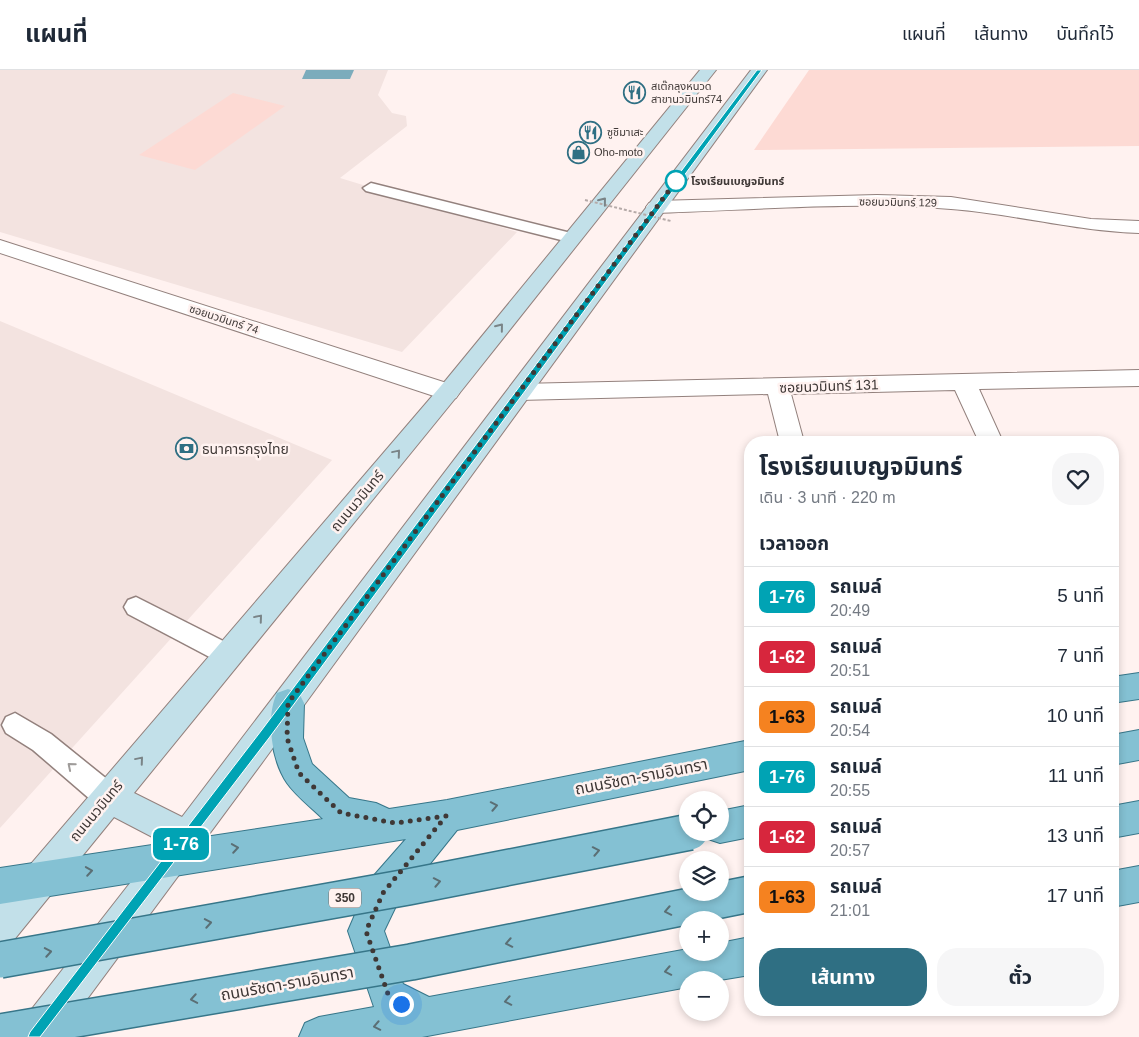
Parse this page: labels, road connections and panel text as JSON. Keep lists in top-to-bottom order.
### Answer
{
  "streets": {
    "main road": ["ถนนนวมินทร์", "ถนนรัชดา-รามอินทรา", "350"],
    "street": ["ซอยนวมินทร์ 129", "ซอยนวมินทร์ 74", "ซอยนวมินทร์ 131"]
  },
  "crossings": [
    ["ซอยนวมินทร์ 74", "ถนนนวมินทร์"],
    ["ถนนนวมินทร์", "ถนนรัชดา-รามอินทรา"]
  ],
  "places": {
    "restaurant": ["สเต๊กลุงหนวด สาขานวมินทร์74", "ซูชิมาเสะ"],
    "shop": ["Oho-moto"],
    "other": ["โรงเรียนเบญจมินทร์"],
    "bank": ["ธนาคารกรุงไทย"]
  },
  "lines": ["bus line 1-76"],
  "page": {
    "header": "แผนที่",
    "nav": ["แผนที่", "เส้นทาง", "บันทึกไว้"],
    "on_map": "1-76",
    "heading": [
      ["โรงเรียนเบญจมินทร์", "เดิน · 3 นาที · 220 m"],
      "เวลาออก"
    ],
    "list": [
      {
        "mark": "1-76",
        "name": "รถเมล์",
        "note": "20:49",
        "value": "5 นาที"
      },
      {
        "mark": "1-62",
        "name": "รถเมล์",
        "note": "20:51",
        "value": "7 นาที"
      },
      {
        "mark": "1-63",
        "name": "รถเมล์",
        "note": "20:54",
        "value": "10 นาที"
      },
      {
        "mark": "1-76",
        "name": "รถเมล์",
        "note": "20:55",
        "value": "11 นาที"
      },
      {
        "mark": "1-62",
        "name": "รถเมล์",
        "note": "20:57",
        "value": "13 นาที"
      },
      {
        "mark": "1-63",
        "name": "รถเมล์",
        "note": "21:01",
        "value": "17 นาที"
      }
    ],
    "map_buttons": ["+", "−"],
    "buttons": ["เส้นทาง", "ตั๋ว"]
  }
}
